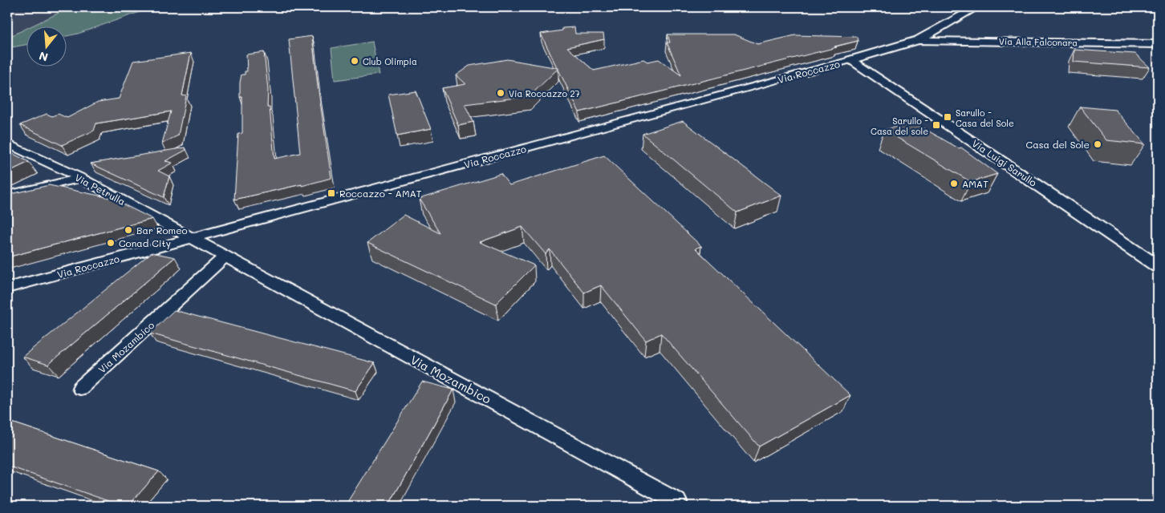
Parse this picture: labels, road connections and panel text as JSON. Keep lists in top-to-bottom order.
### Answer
{
  "streets": {
    "street": [
      "Via Alla Falconara",
      "Via Roccazzo",
      "Via Luigi Sarullo",
      "Via Petrulla",
      "Via Mozambico"
    ]
  },
  "crossings": [
    ["Via Alla Falconara", "Via Roccazzo"],
    ["Via Roccazzo", "Via Luigi Sarullo"],
    ["Via Roccazzo", "Via Petrulla"],
    ["Via Roccazzo", "Via Mozambico"],
    ["Via Petrulla", "Via Mozambico"]
  ],
  "places": {
    "other": [
      "Club Olimpia",
      "Via Roccazzo 27",
      "Casa del Sole",
      "AMAT",
      "Bar Romeo",
      "Conad City"
    ],
    "transit": ["Sarullo - Casa del Sole", "Sarullo - Casa del sole", "Roccazzo - AMAT"]
  },
  "north": "bottom"
}
